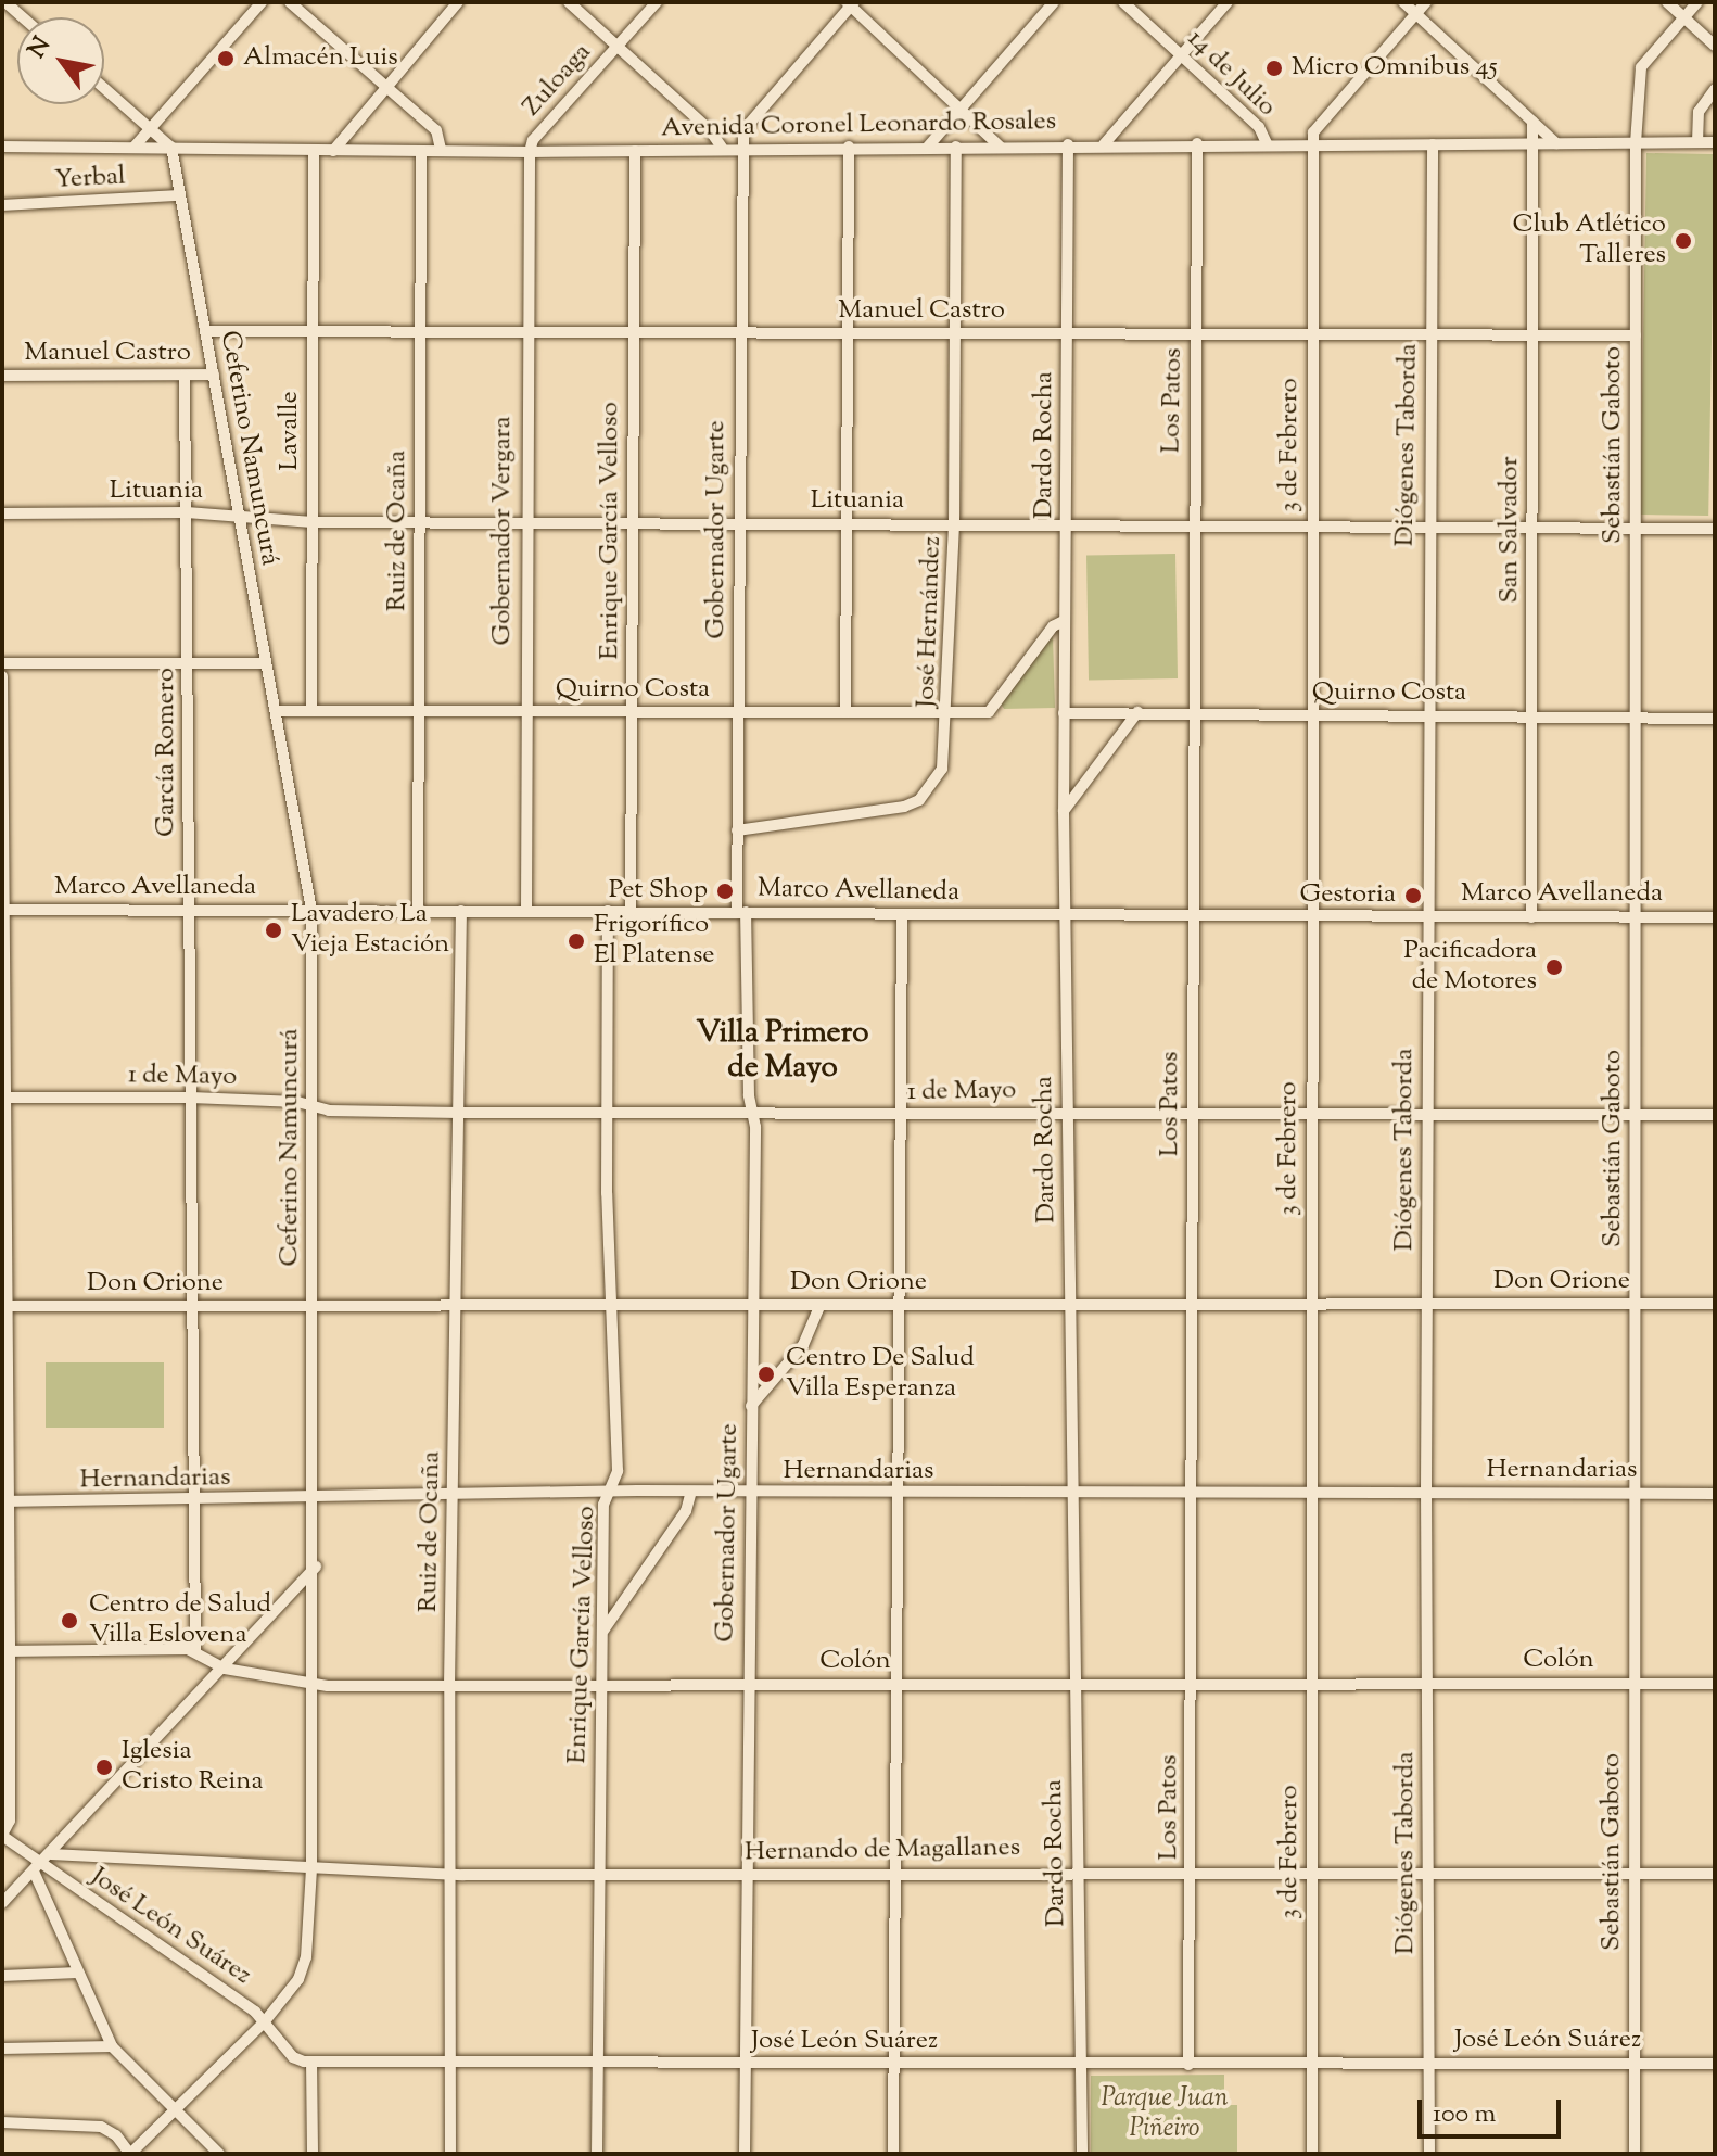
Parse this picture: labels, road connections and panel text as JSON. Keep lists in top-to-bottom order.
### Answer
{
  "streets": {
    "street": [
      "14 de Julio",
      "Zuloaga",
      "Avenida Coronel Leonardo Rosales",
      "Yerbal",
      "Manuel Castro",
      "Los Patos",
      "Lavalle",
      "Dardo Rocha",
      "3 de Febrero",
      "Diógenes Taborda",
      "Sebastián Gaboto",
      "Ceferino Namuncurá",
      "Lituania",
      "Gobernador Ugarte",
      "San Salvador",
      "Ruiz de Ocaña",
      "Gobernador Vergara",
      "Enrique García Velloso",
      "José Hernández",
      "Quirno Costa",
      "García Romero",
      "Marco Avellaneda",
      "1 de Mayo",
      "Don Orione",
      "Hernandarias",
      "Colón",
      "Hernando de Magallanes",
      "José León Suárez"
    ]
  },
  "crossings": [
    ["14 de Julio", "Avenida Coronel Leonardo Rosales"],
    ["Zuloaga", "Avenida Coronel Leonardo Rosales"],
    ["Zuloaga", "Gobernador Vergara"],
    ["Avenida Coronel Leonardo Rosales", "Los Patos"],
    ["Avenida Coronel Leonardo Rosales", "Lavalle"],
    ["Avenida Coronel Leonardo Rosales", "Dardo Rocha"],
    ["Avenida Coronel Leonardo Rosales", "3 de Febrero"],
    ["Avenida Coronel Leonardo Rosales", "Diógenes Taborda"],
    ["Avenida Coronel Leonardo Rosales", "Sebastián Gaboto"],
    ["Avenida Coronel Leonardo Rosales", "Ceferino Namuncurá"],
    ["Avenida Coronel Leonardo Rosales", "Gobernador Ugarte"],
    ["Avenida Coronel Leonardo Rosales", "San Salvador"],
    ["Avenida Coronel Leonardo Rosales", "Ruiz de Ocaña"],
    ["Avenida Coronel Leonardo Rosales", "Gobernador Vergara"],
    ["Avenida Coronel Leonardo Rosales", "Enrique García Velloso"],
    ["Avenida Coronel Leonardo Rosales", "José Hernández"],
    ["Yerbal", "Ceferino Namuncurá"],
    ["Manuel Castro", "Los Patos"],
    ["Manuel Castro", "Lavalle"],
    ["Manuel Castro", "Dardo Rocha"],
    ["Manuel Castro", "3 de Febrero"],
    ["Manuel Castro", "Diógenes Taborda"],
    ["Manuel Castro", "Sebastián Gaboto"],
    ["Manuel Castro", "Ceferino Namuncurá"],
    ["Manuel Castro", "Gobernador Ugarte"],
    ["Manuel Castro", "San Salvador"],
    ["Manuel Castro", "Ruiz de Ocaña"],
    ["Manuel Castro", "Gobernador Vergara"],
    ["Manuel Castro", "Enrique García Velloso"],
    ["Manuel Castro", "José Hernández"],
    ["Manuel Castro", "García Romero"],
    ["Los Patos", "Lituania"],
    ["Los Patos", "Quirno Costa"],
    ["Los Patos", "Marco Avellaneda"],
    ["Los Patos", "1 de Mayo"],
    ["Los Patos", "Don Orione"],
    ["Los Patos", "Hernandarias"],
    ["Los Patos", "Colón"],
    ["Los Patos", "Hernando de Magallanes"],
    ["Los Patos", "José León Suárez"],
    ["Lavalle", "Lituania"],
    ["Lavalle", "Quirno Costa"],
    ["Dardo Rocha", "Lituania"],
    ["Dardo Rocha", "Quirno Costa"],
    ["Dardo Rocha", "Marco Avellaneda"],
    ["Dardo Rocha", "1 de Mayo"],
    ["Dardo Rocha", "Don Orione"],
    ["Dardo Rocha", "Hernandarias"],
    ["Dardo Rocha", "Colón"],
    ["Dardo Rocha", "Hernando de Magallanes"],
    ["Dardo Rocha", "José León Suárez"],
    ["3 de Febrero", "Lituania"],
    ["3 de Febrero", "Quirno Costa"],
    ["3 de Febrero", "Marco Avellaneda"],
    ["3 de Febrero", "1 de Mayo"],
    ["3 de Febrero", "Don Orione"],
    ["3 de Febrero", "Hernandarias"],
    ["3 de Febrero", "Colón"],
    ["3 de Febrero", "Hernando de Magallanes"],
    ["3 de Febrero", "José León Suárez"],
    ["Diógenes Taborda", "Lituania"],
    ["Diógenes Taborda", "Quirno Costa"],
    ["Diógenes Taborda", "Marco Avellaneda"],
    ["Diógenes Taborda", "1 de Mayo"],
    ["Diógenes Taborda", "Don Orione"],
    ["Diógenes Taborda", "Hernandarias"],
    ["Diógenes Taborda", "Colón"],
    ["Diógenes Taborda", "Hernando de Magallanes"],
    ["Diógenes Taborda", "José León Suárez"],
    ["Sebastián Gaboto", "Lituania"],
    ["Sebastián Gaboto", "Quirno Costa"],
    ["Sebastián Gaboto", "Marco Avellaneda"],
    ["Sebastián Gaboto", "1 de Mayo"],
    ["Sebastián Gaboto", "Don Orione"],
    ["Sebastián Gaboto", "Hernandarias"],
    ["Sebastián Gaboto", "Colón"],
    ["Sebastián Gaboto", "Hernando de Magallanes"],
    ["Sebastián Gaboto", "José León Suárez"],
    ["Ceferino Namuncurá", "Lituania"],
    ["Ceferino Namuncurá", "Quirno Costa"],
    ["Ceferino Namuncurá", "Marco Avellaneda"],
    ["Ceferino Namuncurá", "1 de Mayo"],
    ["Ceferino Namuncurá", "Don Orione"],
    ["Ceferino Namuncurá", "Hernandarias"],
    ["Ceferino Namuncurá", "Colón"],
    ["Ceferino Namuncurá", "Hernando de Magallanes"],
    ["Ceferino Namuncurá", "José León Suárez"],
    ["Lituania", "Gobernador Ugarte"],
    ["Lituania", "San Salvador"],
    ["Lituania", "Ruiz de Ocaña"],
    ["Lituania", "Gobernador Vergara"],
    ["Lituania", "Enrique García Velloso"],
    ["Lituania", "José Hernández"],
    ["Lituania", "García Romero"],
    ["Gobernador Ugarte", "José Hernández"],
    ["Gobernador Ugarte", "Quirno Costa"],
    ["Gobernador Ugarte", "Marco Avellaneda"],
    ["Gobernador Ugarte", "1 de Mayo"],
    ["Gobernador Ugarte", "Don Orione"],
    ["Gobernador Ugarte", "Hernandarias"],
    ["Gobernador Ugarte", "Colón"],
    ["Gobernador Ugarte", "Hernando de Magallanes"],
    ["Gobernador Ugarte", "José León Suárez"],
    ["San Salvador", "Quirno Costa"],
    ["San Salvador", "Marco Avellaneda"],
    ["Ruiz de Ocaña", "Quirno Costa"],
    ["Ruiz de Ocaña", "Marco Avellaneda"],
    ["Ruiz de Ocaña", "1 de Mayo"],
    ["Ruiz de Ocaña", "Don Orione"],
    ["Ruiz de Ocaña", "Hernandarias"],
    ["Ruiz de Ocaña", "Colón"],
    ["Ruiz de Ocaña", "Hernando de Magallanes"],
    ["Ruiz de Ocaña", "José León Suárez"],
    ["Gobernador Vergara", "Quirno Costa"],
    ["Gobernador Vergara", "Marco Avellaneda"],
    ["Enrique García Velloso", "Quirno Costa"],
    ["Enrique García Velloso", "Marco Avellaneda"],
    ["Enrique García Velloso", "1 de Mayo"],
    ["Enrique García Velloso", "Don Orione"],
    ["Enrique García Velloso", "Hernandarias"],
    ["Enrique García Velloso", "Colón"],
    ["Enrique García Velloso", "Hernando de Magallanes"],
    ["Enrique García Velloso", "José León Suárez"],
    ["José Hernández", "Quirno Costa"],
    ["García Romero", "Marco Avellaneda"],
    ["García Romero", "1 de Mayo"],
    ["García Romero", "Don Orione"],
    ["García Romero", "Hernandarias"],
    ["García Romero", "Colón"]
  ],
  "districts": ["Villa Primero de Mayo"],
  "parks": ["Parque Juan Piñeiro"],
  "places": [
    "Almacén Luis",
    "Micro Omnibus 45",
    "Club Atlético Talleres",
    "Pet Shop",
    "Gestoria",
    "Lavadero La Vieja Estación",
    "Frigorífico El Platense",
    "Pacificadora de Motores",
    "Centro De Salud Villa Esperanza",
    "Centro de Salud Villa Eslovena",
    "Iglesia Cristo Reina"
  ],
  "scale_bar": "100 m",
  "north": "top left"
}
